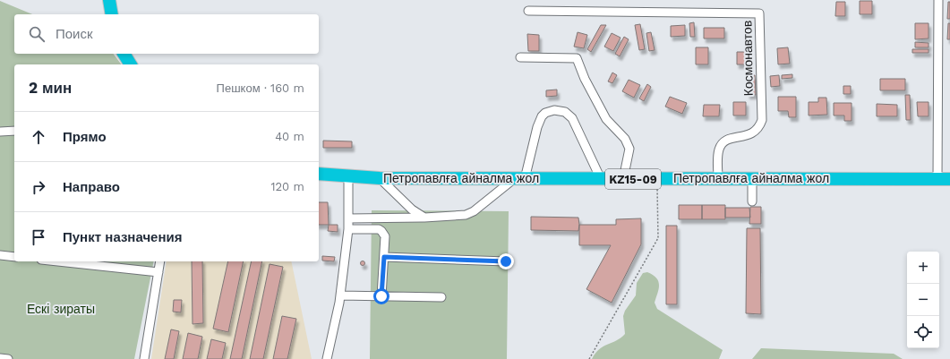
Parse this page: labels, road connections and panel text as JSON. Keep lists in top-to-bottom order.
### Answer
{
  "streets": {
    "highway": ["Петропавлға айналма жол", "KZ15-09"],
    "street": ["Космонавтов"]
  },
  "crossings": [
    ["Космонавтов", "Петропавлға айналма жол"]
  ],
  "parks": ["Ескі зираты"],
  "page": {
    "search": "Поиск",
    "heading": ["2 мин", "Пешком · 160 m"],
    "list": [
      ["Прямо", "40 m"],
      ["Направо", "120 m"],
      "Пункт назначения"
    ],
    "map_buttons": ["+", "−"]
  }
}
